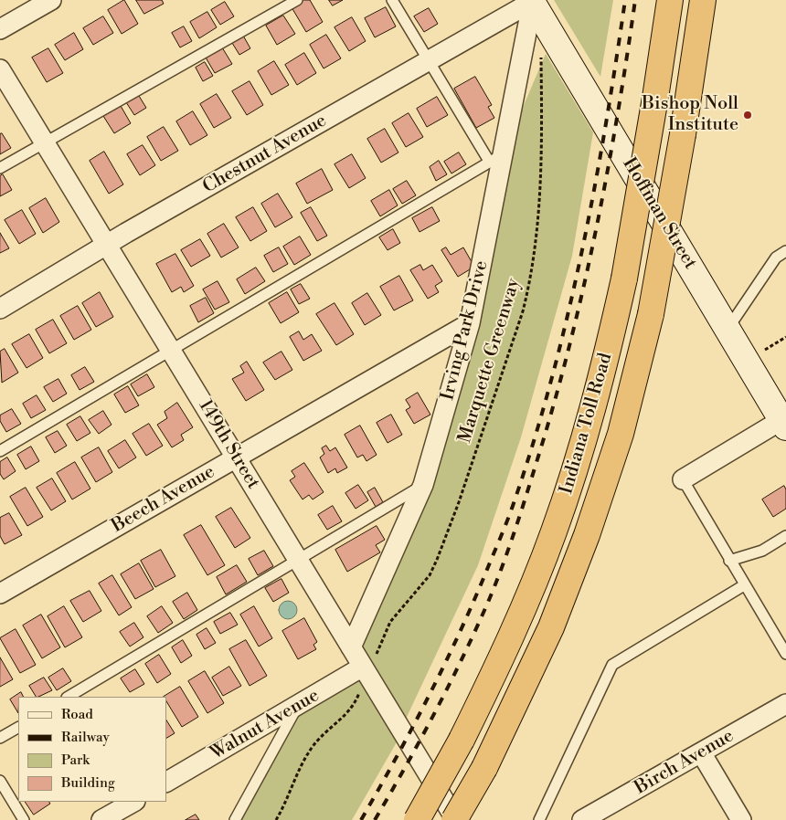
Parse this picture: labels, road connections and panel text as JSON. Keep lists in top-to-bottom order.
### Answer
{
  "streets": {
    "highway": ["Indiana Toll Road"],
    "street": [
      "Chestnut Avenue",
      "Hoffman Street",
      "Irving Park Drive",
      "149th Street",
      "Beech Avenue",
      "Walnut Avenue",
      "Birch Avenue"
    ],
    "path": ["Marquette Greenway"]
  },
  "crossings": [
    ["Chestnut Avenue", "Hoffman Street"],
    ["Chestnut Avenue", "Irving Park Drive"],
    ["Chestnut Avenue", "149th Street"],
    ["Hoffman Street", "Irving Park Drive"],
    ["Irving Park Drive", "149th Street"],
    ["Irving Park Drive", "Beech Avenue"],
    ["Indiana Toll Road", "149th Street"],
    ["149th Street", "Beech Avenue"],
    ["149th Street", "Walnut Avenue"]
  ],
  "places": ["Bishop Noll Institute"],
  "legend": [
    "Road",
    "Railway",
    "Park",
    "Building"
  ]
}
